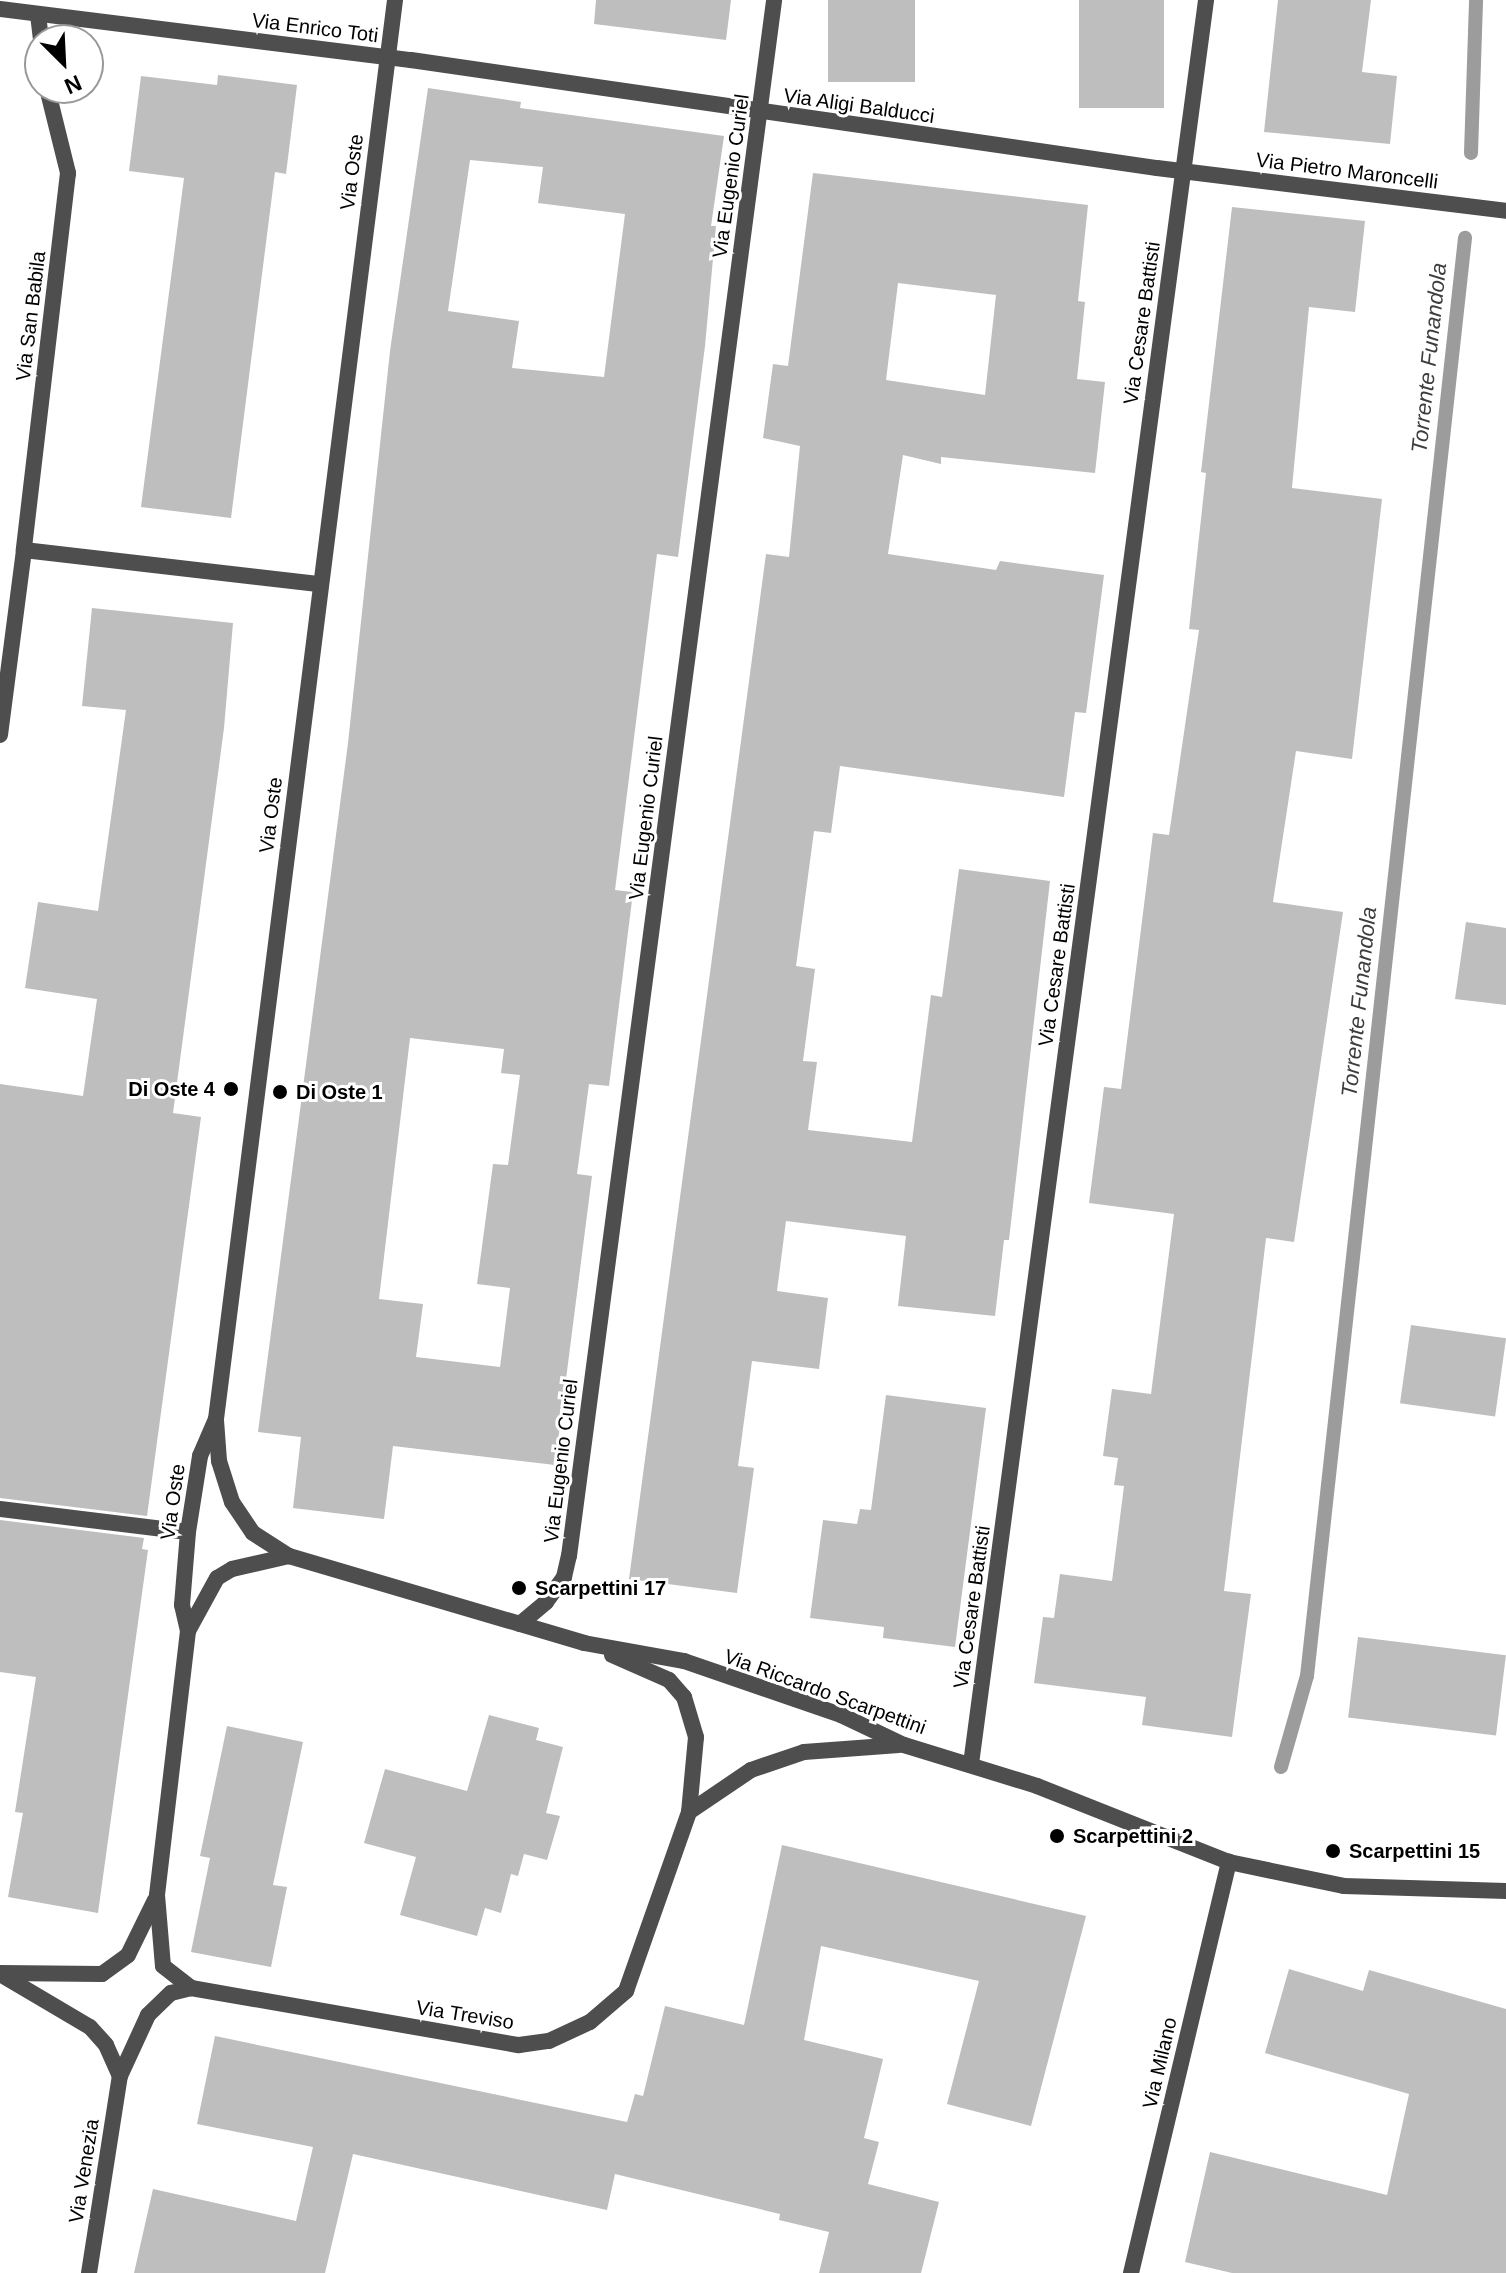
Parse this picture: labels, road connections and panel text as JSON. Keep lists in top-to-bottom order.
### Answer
{
  "streets": {
    "street": [
      "Via Enrico Toti",
      "Via Aligi Balducci",
      "Via Pietro Maroncelli",
      "Via Oste",
      "Via Eugenio Curiel",
      "Via San Babila",
      "Via Cesare Battisti",
      "Via Riccardo Scarpettini",
      "Via Treviso",
      "Via Milano",
      "Via Venezia"
    ]
  },
  "crossings": [
    ["Via Enrico Toti", "Via Aligi Balducci"],
    ["Via Enrico Toti", "Via Oste"],
    ["Via Aligi Balducci", "Via Pietro Maroncelli"],
    ["Via Aligi Balducci", "Via Oste"],
    ["Via Aligi Balducci", "Via Eugenio Curiel"],
    ["Via Aligi Balducci", "Via Cesare Battisti"],
    ["Via Pietro Maroncelli", "Via Cesare Battisti"],
    ["Via Oste", "Via Riccardo Scarpettini"],
    ["Via Oste", "Via Treviso"],
    ["Via Oste", "Via Venezia"],
    ["Via Eugenio Curiel", "Via Riccardo Scarpettini"],
    ["Via Cesare Battisti", "Via Riccardo Scarpettini"],
    ["Via Riccardo Scarpettini", "Via Treviso"],
    ["Via Riccardo Scarpettini", "Via Milano"],
    ["Via Treviso", "Via Venezia"]
  ],
  "water": ["Torrente Funandola"],
  "places": [
    "Di Oste 4",
    "Di Oste 1",
    "Scarpettini 17",
    "Scarpettini 2",
    "Scarpettini 15"
  ],
  "north": "bottom right"
}
